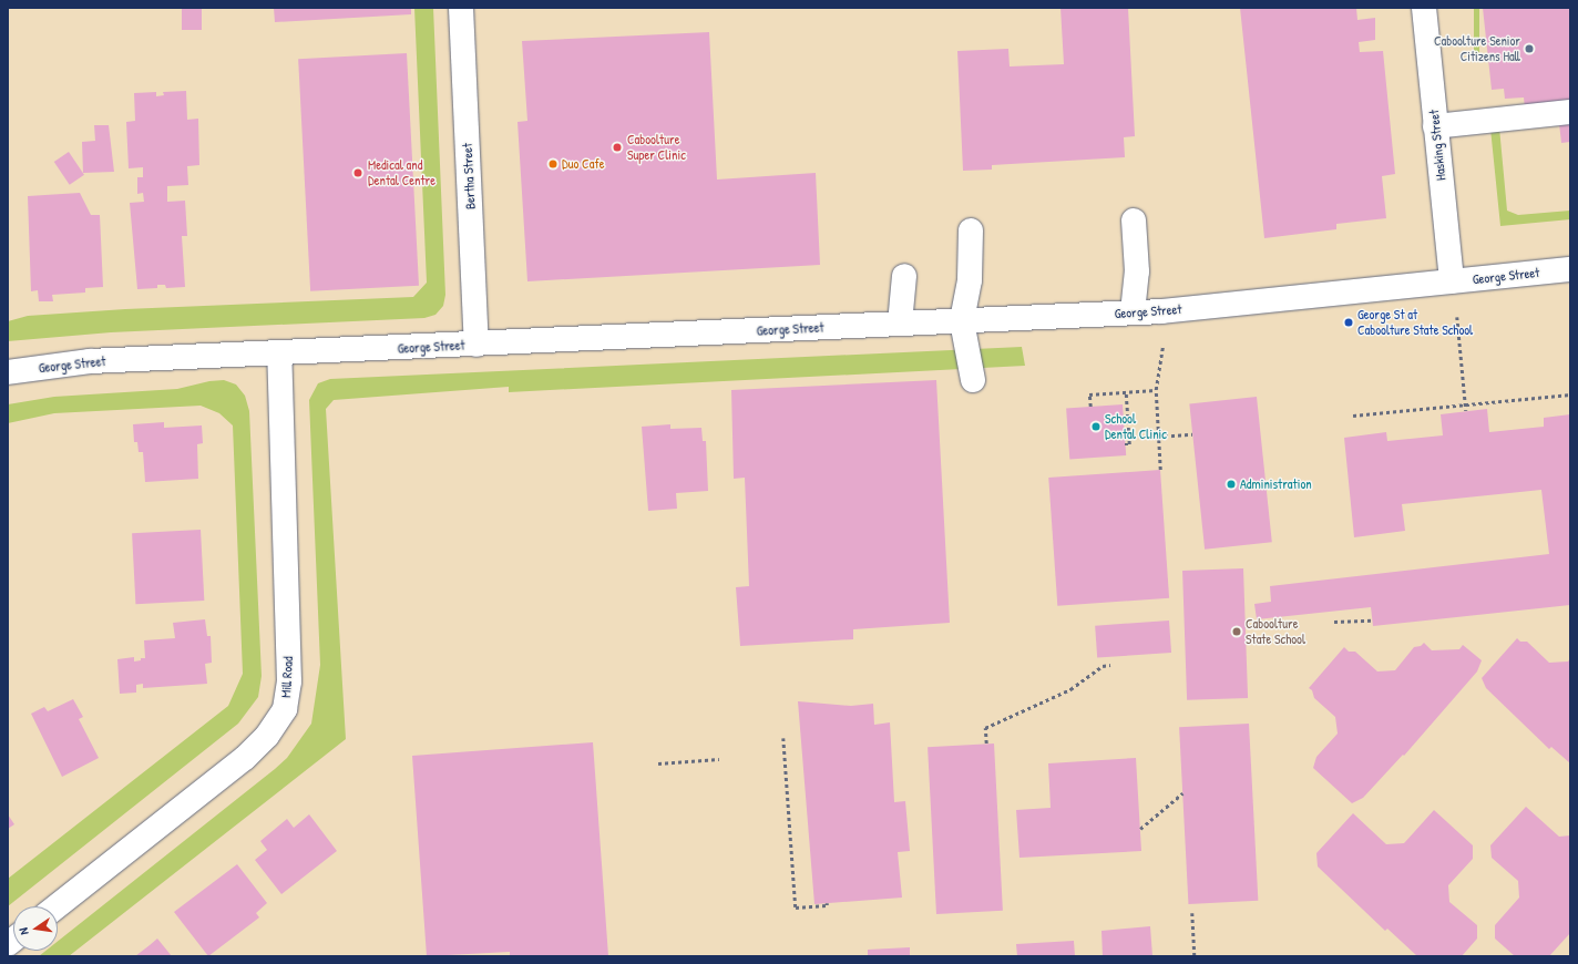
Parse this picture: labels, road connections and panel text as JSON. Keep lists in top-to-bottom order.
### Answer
{
  "streets": {
    "street": [
      "Hasking Street",
      "Bertha Street",
      "George Street",
      "Mill Road"
    ]
  },
  "crossings": [
    ["Hasking Street", "George Street"],
    ["Bertha Street", "George Street"],
    ["George Street", "Mill Road"]
  ],
  "places": [
    "Caboolture Senior Citizens Hall",
    "Caboolture Super Clinic",
    "Duo Cafe",
    "Medical and Dental Centre",
    "George St at Caboolture State School",
    "School Dental Clinic",
    "Administration",
    "Caboolture State School"
  ],
  "north": "left"
}
